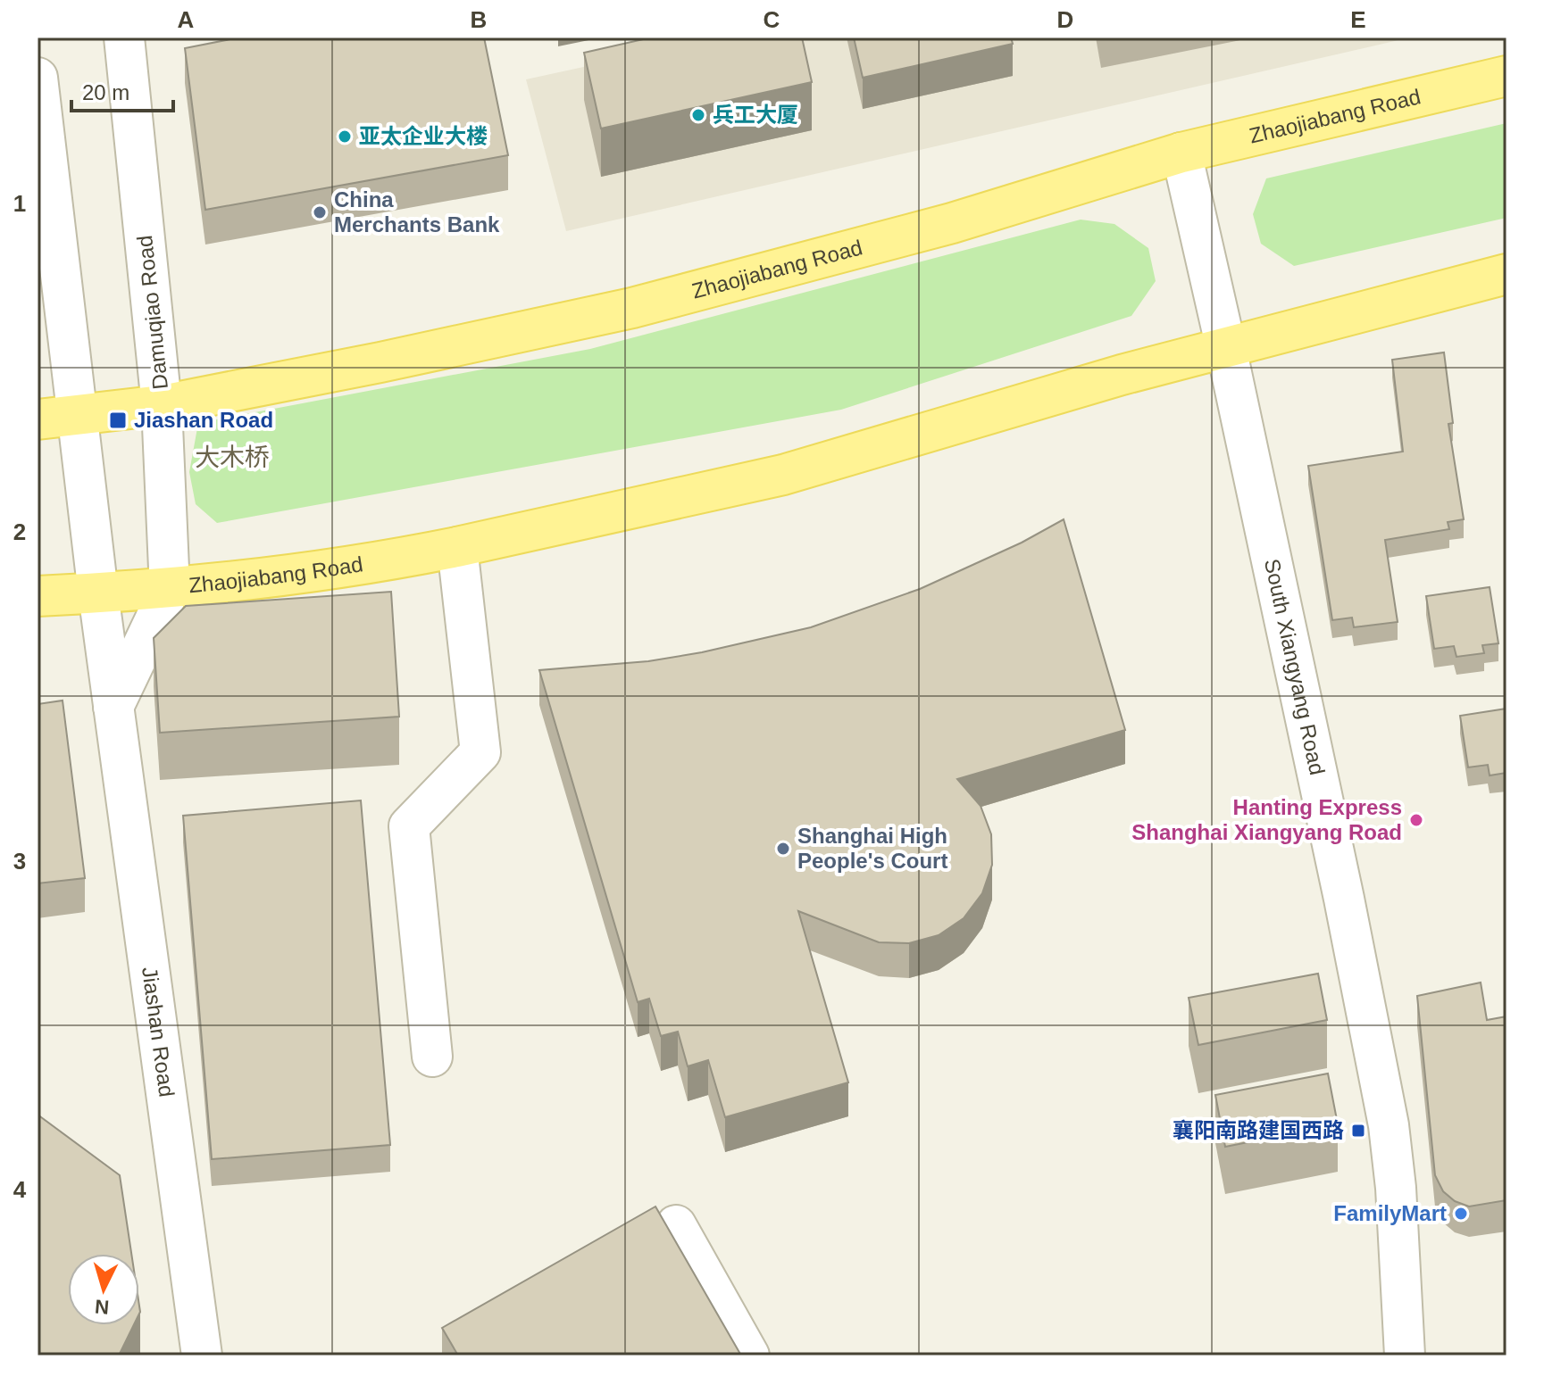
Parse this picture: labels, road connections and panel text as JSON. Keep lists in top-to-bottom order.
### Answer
{
  "streets": {
    "main road": ["Zhaojiabang Road"],
    "street": ["Damuqiao Road", "South Xiangyang Road", "Jiashan Road"]
  },
  "crossings": [
    ["Zhaojiabang Road", "Damuqiao Road"],
    ["Zhaojiabang Road", "South Xiangyang Road"],
    ["Zhaojiabang Road", "Jiashan Road"]
  ],
  "districts": ["大木桥"],
  "places": {
    "other": [
      "兵工大厦",
      "亚太企业大楼",
      "China Merchants Bank",
      "Hanting Express Shanghai Xiangyang Road",
      "Shanghai High People's Court",
      "FamilyMart"
    ],
    "transit": ["Jiashan Road", "襄阳南路建国西路"]
  },
  "scale_bar": "20 m",
  "north": "bottom",
  "grid": {
    "columns": [
      "A",
      "B",
      "C",
      "D",
      "E"
    ],
    "rows": [
      "1",
      "2",
      "3",
      "4"
    ]
  }
}
